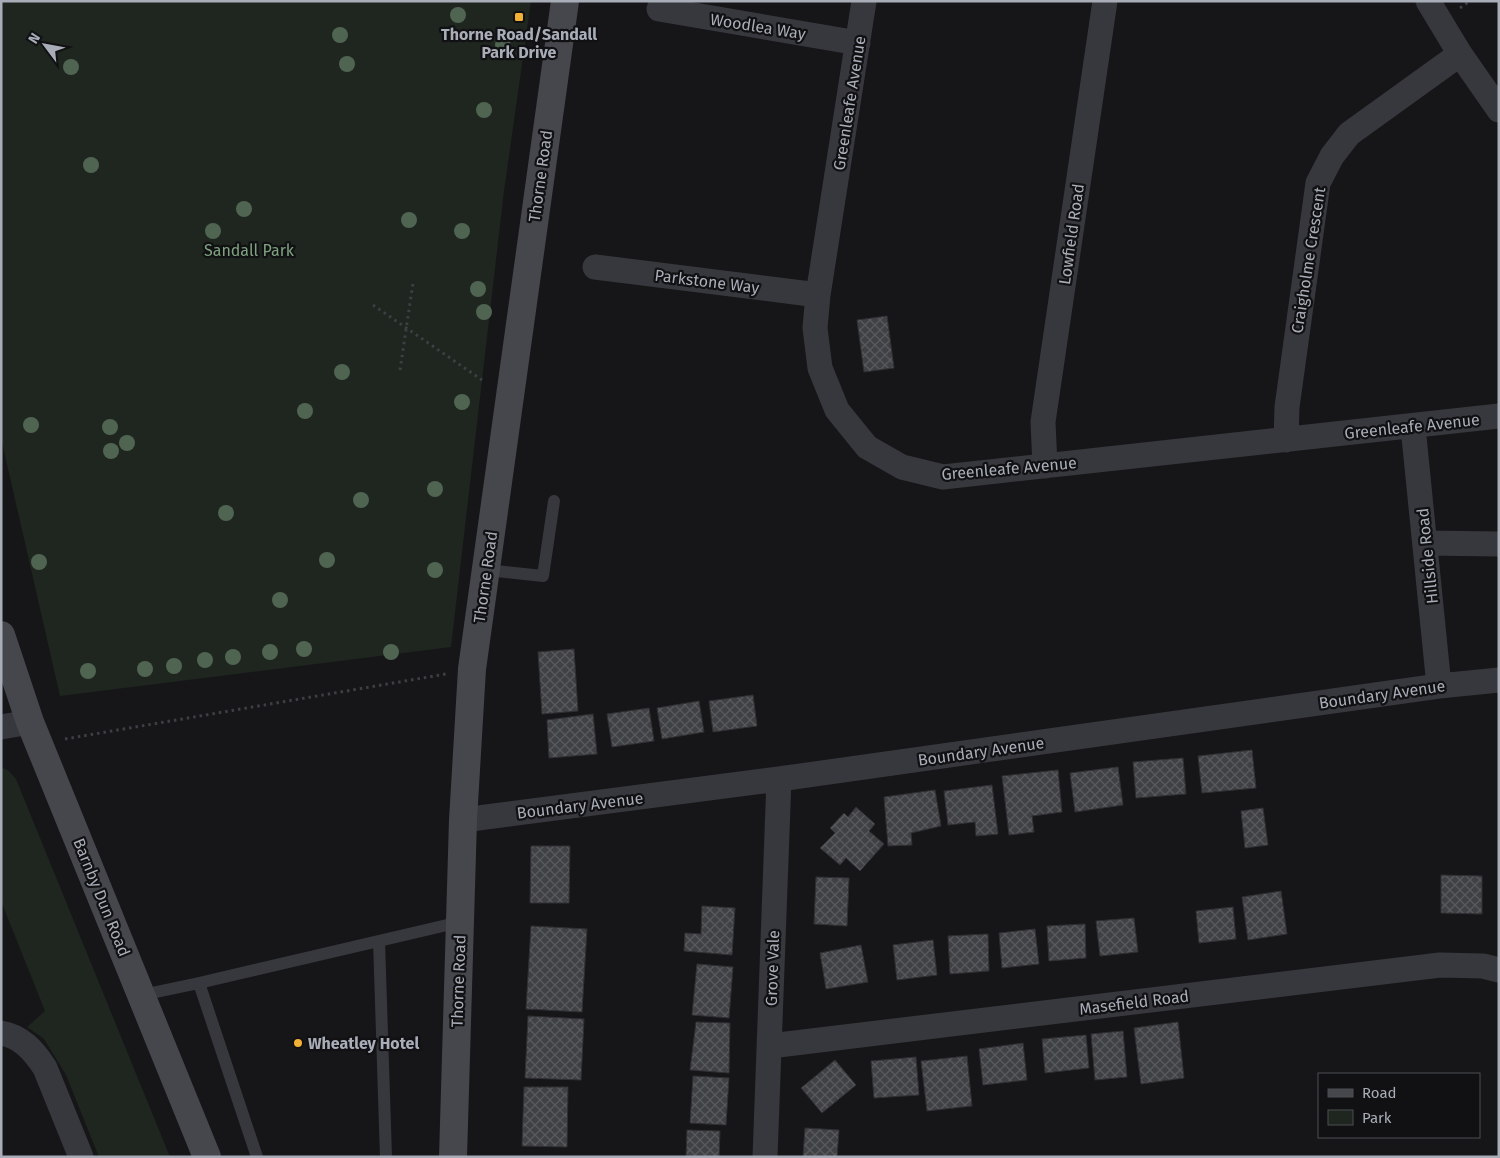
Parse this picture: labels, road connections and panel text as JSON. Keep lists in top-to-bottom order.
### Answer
{
  "streets": {
    "street": [
      "Woodlea Way",
      "Greenleafe Avenue",
      "Thorne Road",
      "Lowfield Road",
      "Craigholme Crescent",
      "Parkstone Way",
      "Hillside Road",
      "Boundary Avenue",
      "Barnby Dun Road",
      "Grove Vale",
      "Masefield Road"
    ]
  },
  "crossings": [
    ["Woodlea Way", "Greenleafe Avenue"],
    ["Greenleafe Avenue", "Lowfield Road"],
    ["Greenleafe Avenue", "Craigholme Crescent"],
    ["Greenleafe Avenue", "Parkstone Way"],
    ["Greenleafe Avenue", "Hillside Road"],
    ["Thorne Road", "Boundary Avenue"],
    ["Hillside Road", "Boundary Avenue"],
    ["Boundary Avenue", "Grove Vale"],
    ["Grove Vale", "Masefield Road"]
  ],
  "parks": ["Sandall Park"],
  "places": {
    "transit": ["Thorne Road/Sandall Park Drive"],
    "other": ["Wheatley Hotel"]
  },
  "legend": ["Road", "Park"],
  "north": "top left"
}
